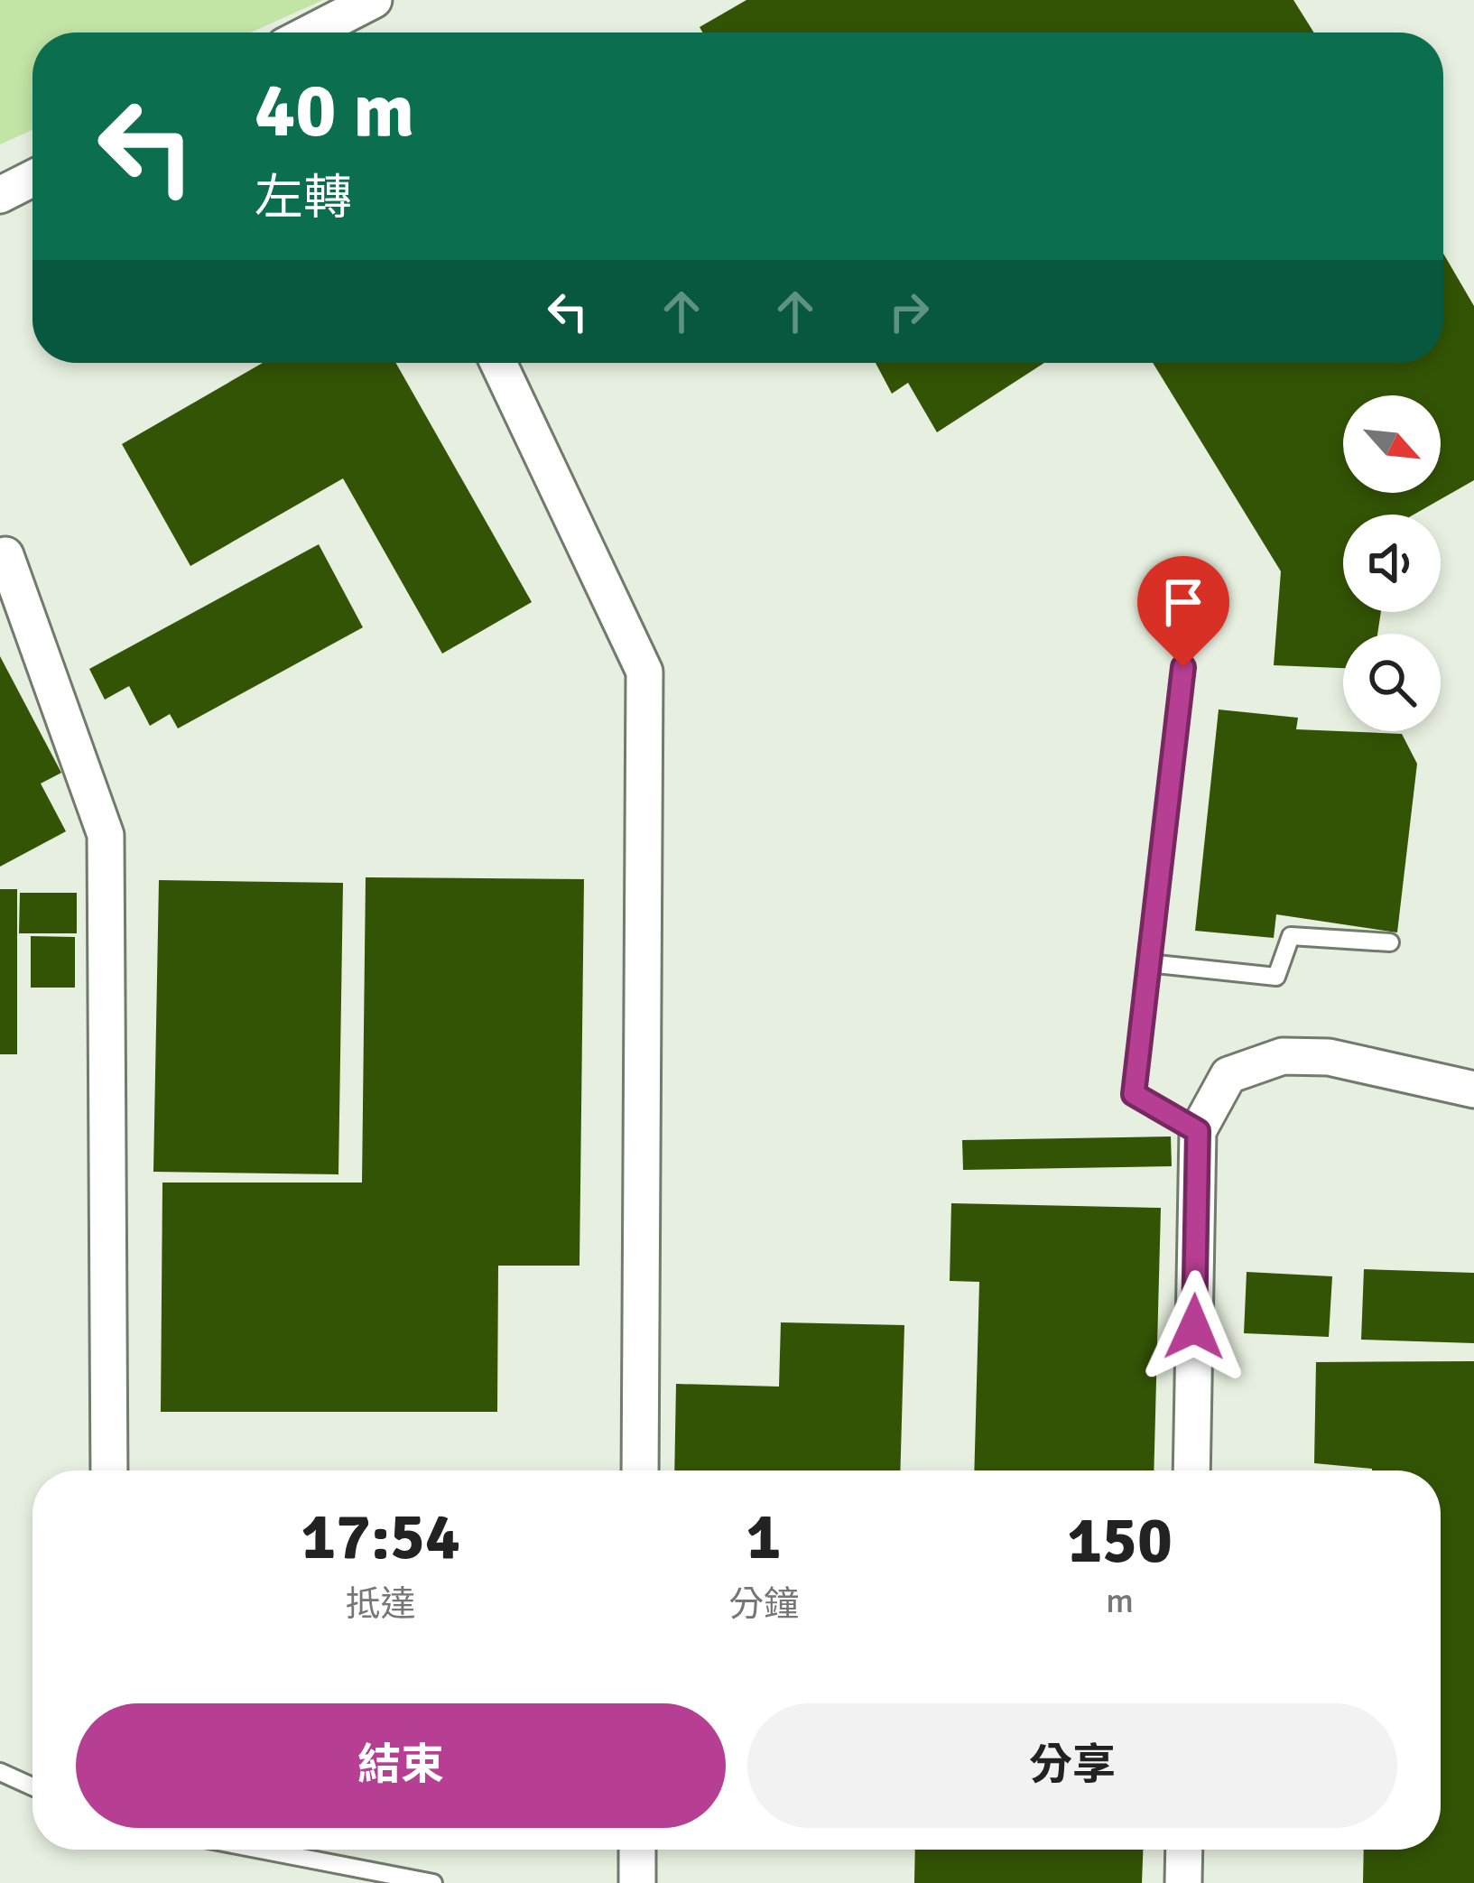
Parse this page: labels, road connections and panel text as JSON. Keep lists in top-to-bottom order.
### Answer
{
  "north": "bottom right",
  "page": {
    "turn": ["40 m", "左轉"],
    "eta": [
      "17:54",
      "抵達",
      "1",
      "分鐘",
      "150",
      "m"
    ],
    "buttons": ["結束", "分享"]
  }
}
